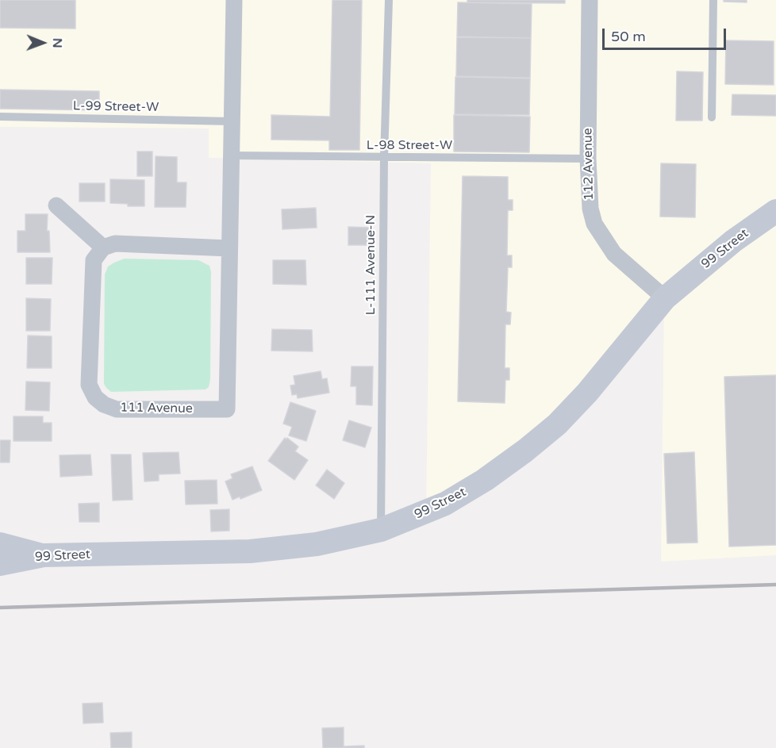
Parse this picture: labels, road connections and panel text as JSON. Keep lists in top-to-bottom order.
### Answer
{
  "streets": {
    "main road": ["99 Street"],
    "street": ["112 Avenue", "111 Avenue"],
    "lane": ["L-99 Street-W", "L-98 Street-W", "L-111 Avenue-N"]
  },
  "crossings": [
    ["L-99 Street-W", "111 Avenue"],
    ["L-98 Street-W", "112 Avenue"],
    ["L-98 Street-W", "L-111 Avenue-N"],
    ["L-98 Street-W", "111 Avenue"],
    ["112 Avenue", "99 Street"],
    ["99 Street", "L-111 Avenue-N"]
  ],
  "scale_bar": "50 m",
  "north": "right"
}
